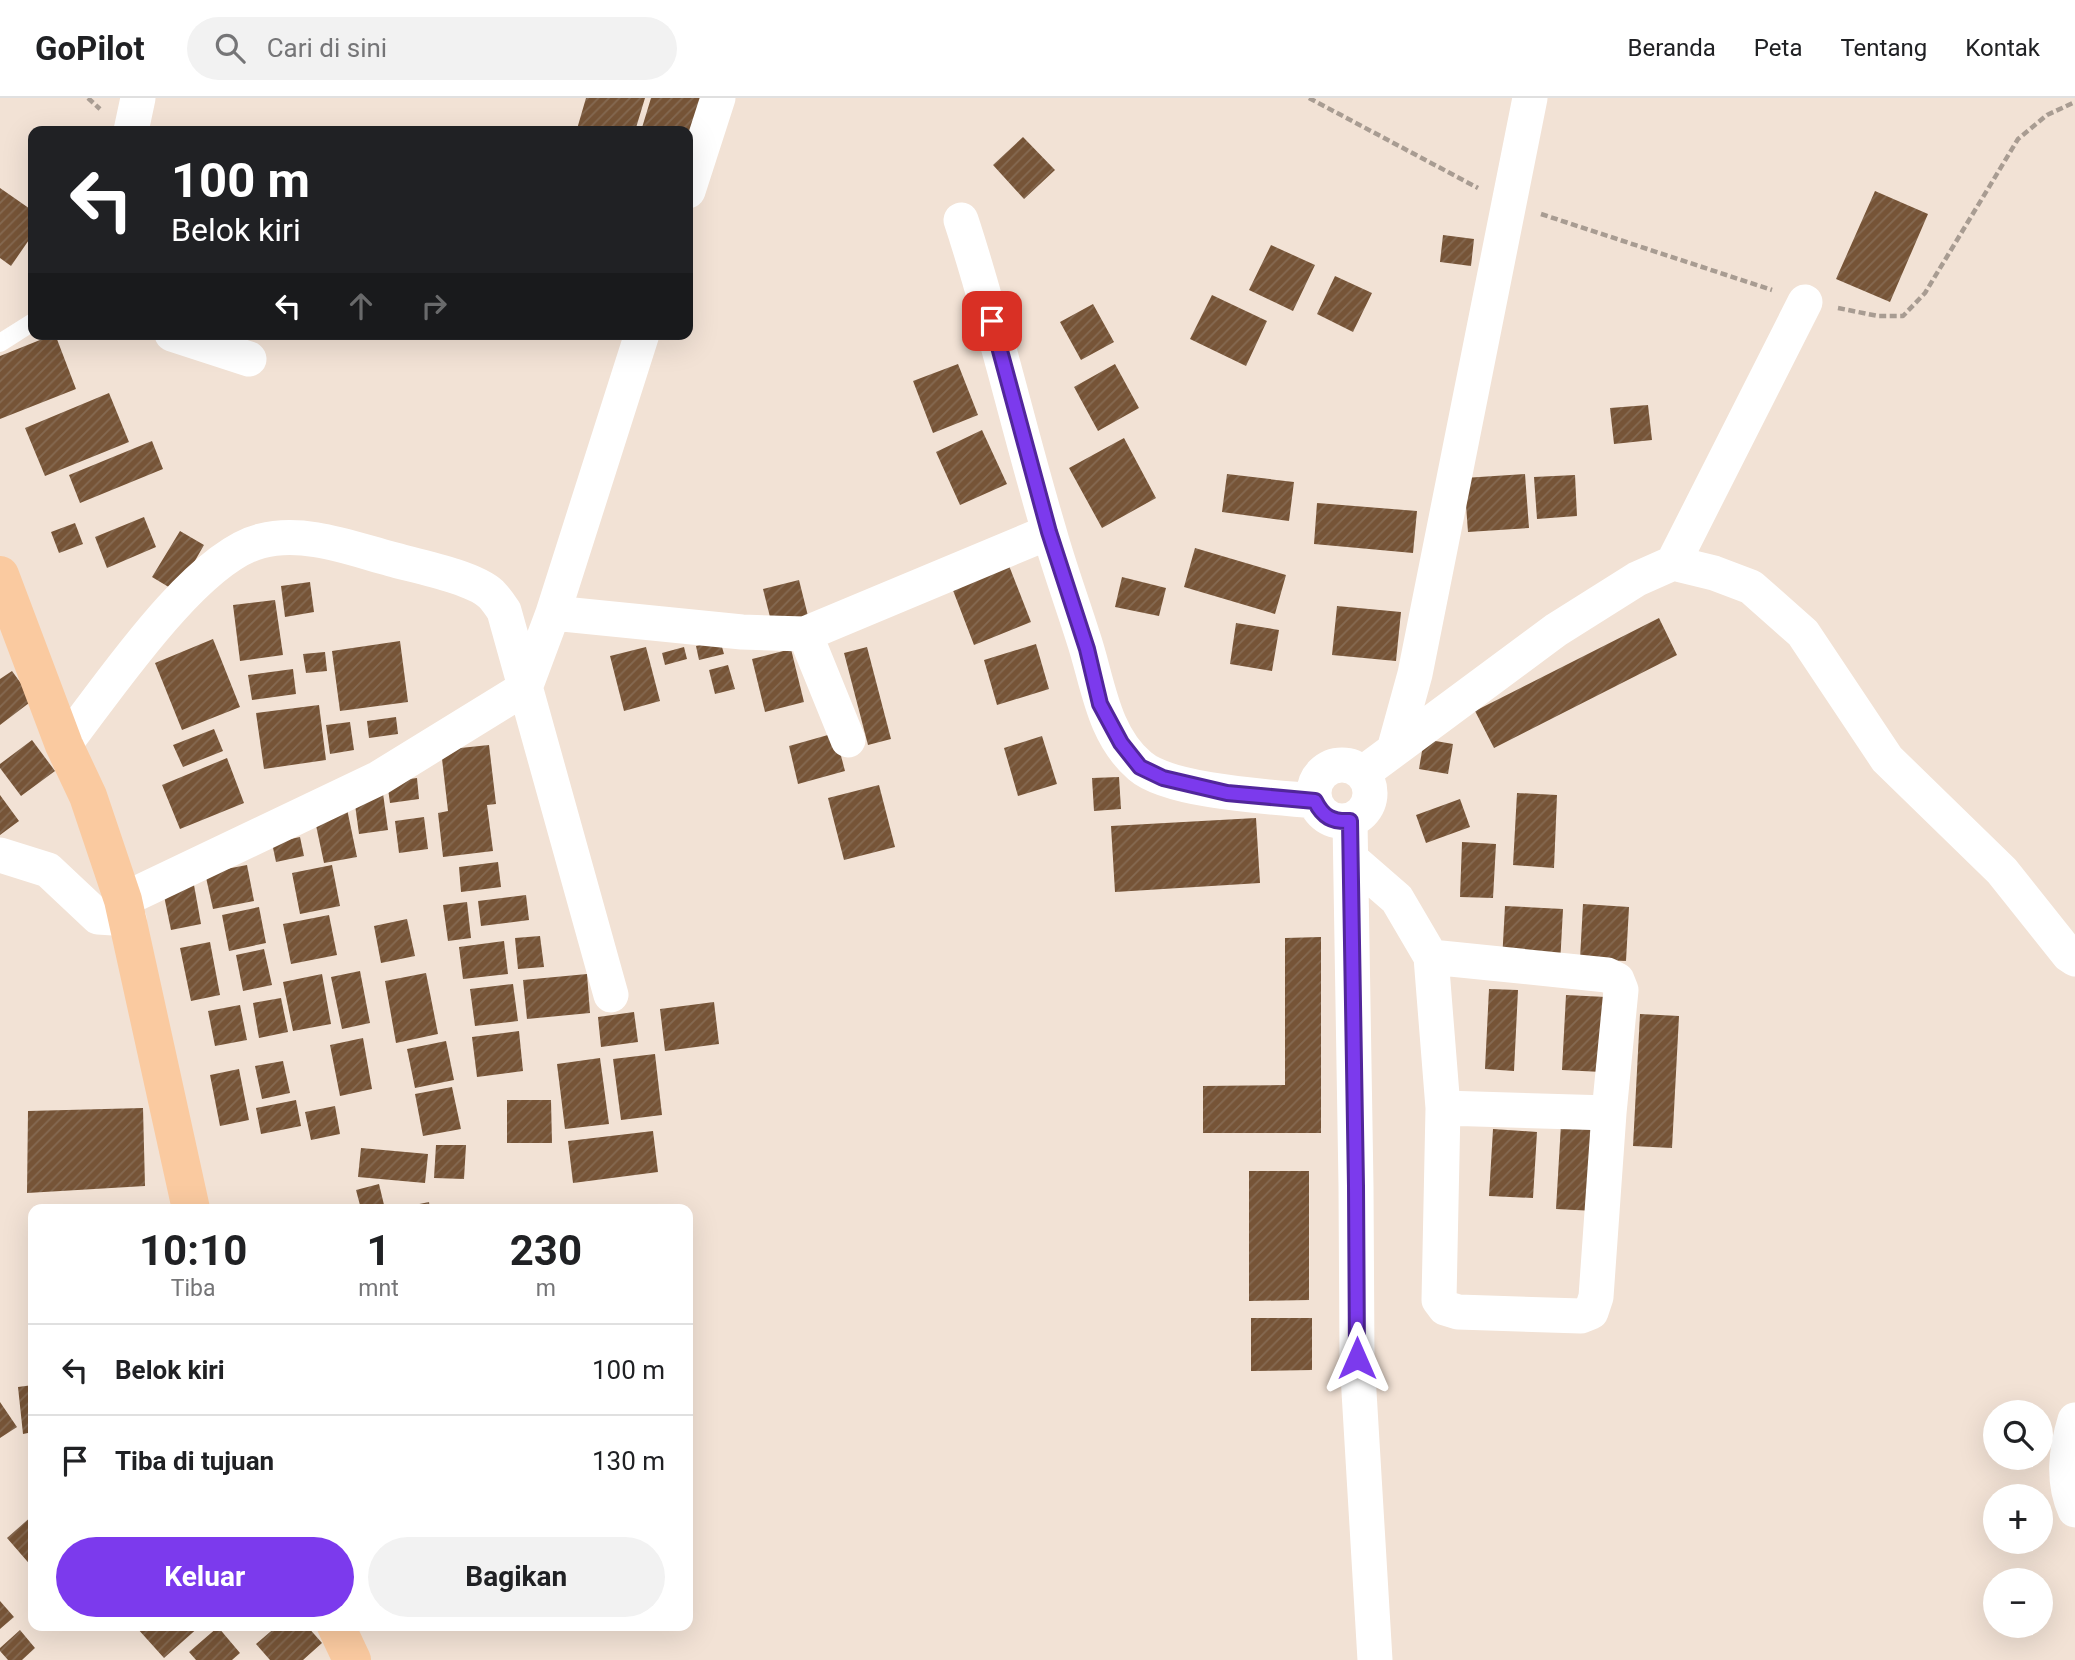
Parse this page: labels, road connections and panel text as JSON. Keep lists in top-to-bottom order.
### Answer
{
  "page": {
    "header": "GoPilot",
    "search": "Cari di sini",
    "nav": [
      "Beranda",
      "Peta",
      "Tentang",
      "Kontak"
    ],
    "turn": ["100 m", "Belok kiri"],
    "eta": [
      "10:10",
      "Tiba",
      "1",
      "mnt",
      "230",
      "m"
    ],
    "list": [
      {
        "name": "Belok kiri",
        "value": "100 m"
      },
      {
        "name": "Tiba di tujuan",
        "value": "130 m"
      }
    ],
    "map_buttons": ["+", "−"],
    "buttons": ["Keluar", "Bagikan"]
  }
}
